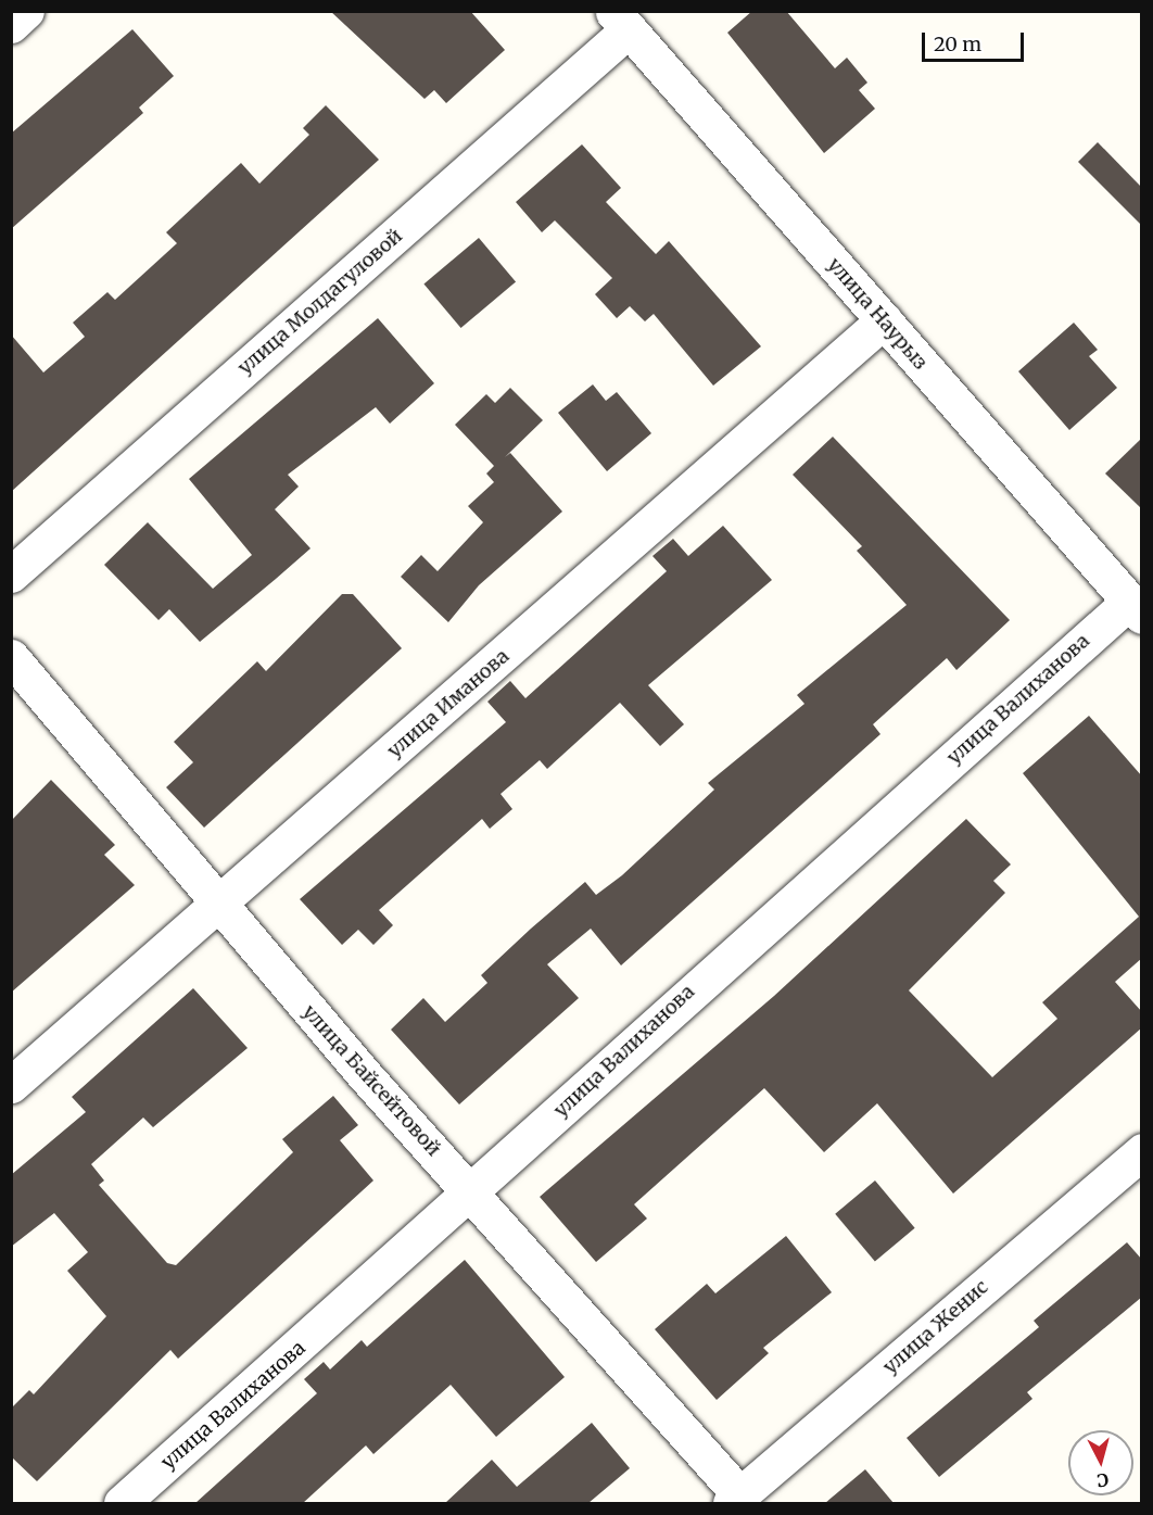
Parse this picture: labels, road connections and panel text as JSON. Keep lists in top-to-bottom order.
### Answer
{
  "streets": {
    "street": [
      "улица Молдагуловой",
      "улица Наурыз",
      "улица Валиханова",
      "улица Иманова",
      "улица Байсейтовой",
      "улица Женис"
    ]
  },
  "crossings": [
    ["улица Молдагуловой", "улица Наурыз"],
    ["улица Наурыз", "улица Валиханова"],
    ["улица Наурыз", "улица Иманова"],
    ["улица Валиханова", "улица Байсейтовой"],
    ["улица Иманова", "улица Байсейтовой"],
    ["улица Байсейтовой", "улица Женис"]
  ],
  "scale_bar": "20 m",
  "north": "bottom"
}
